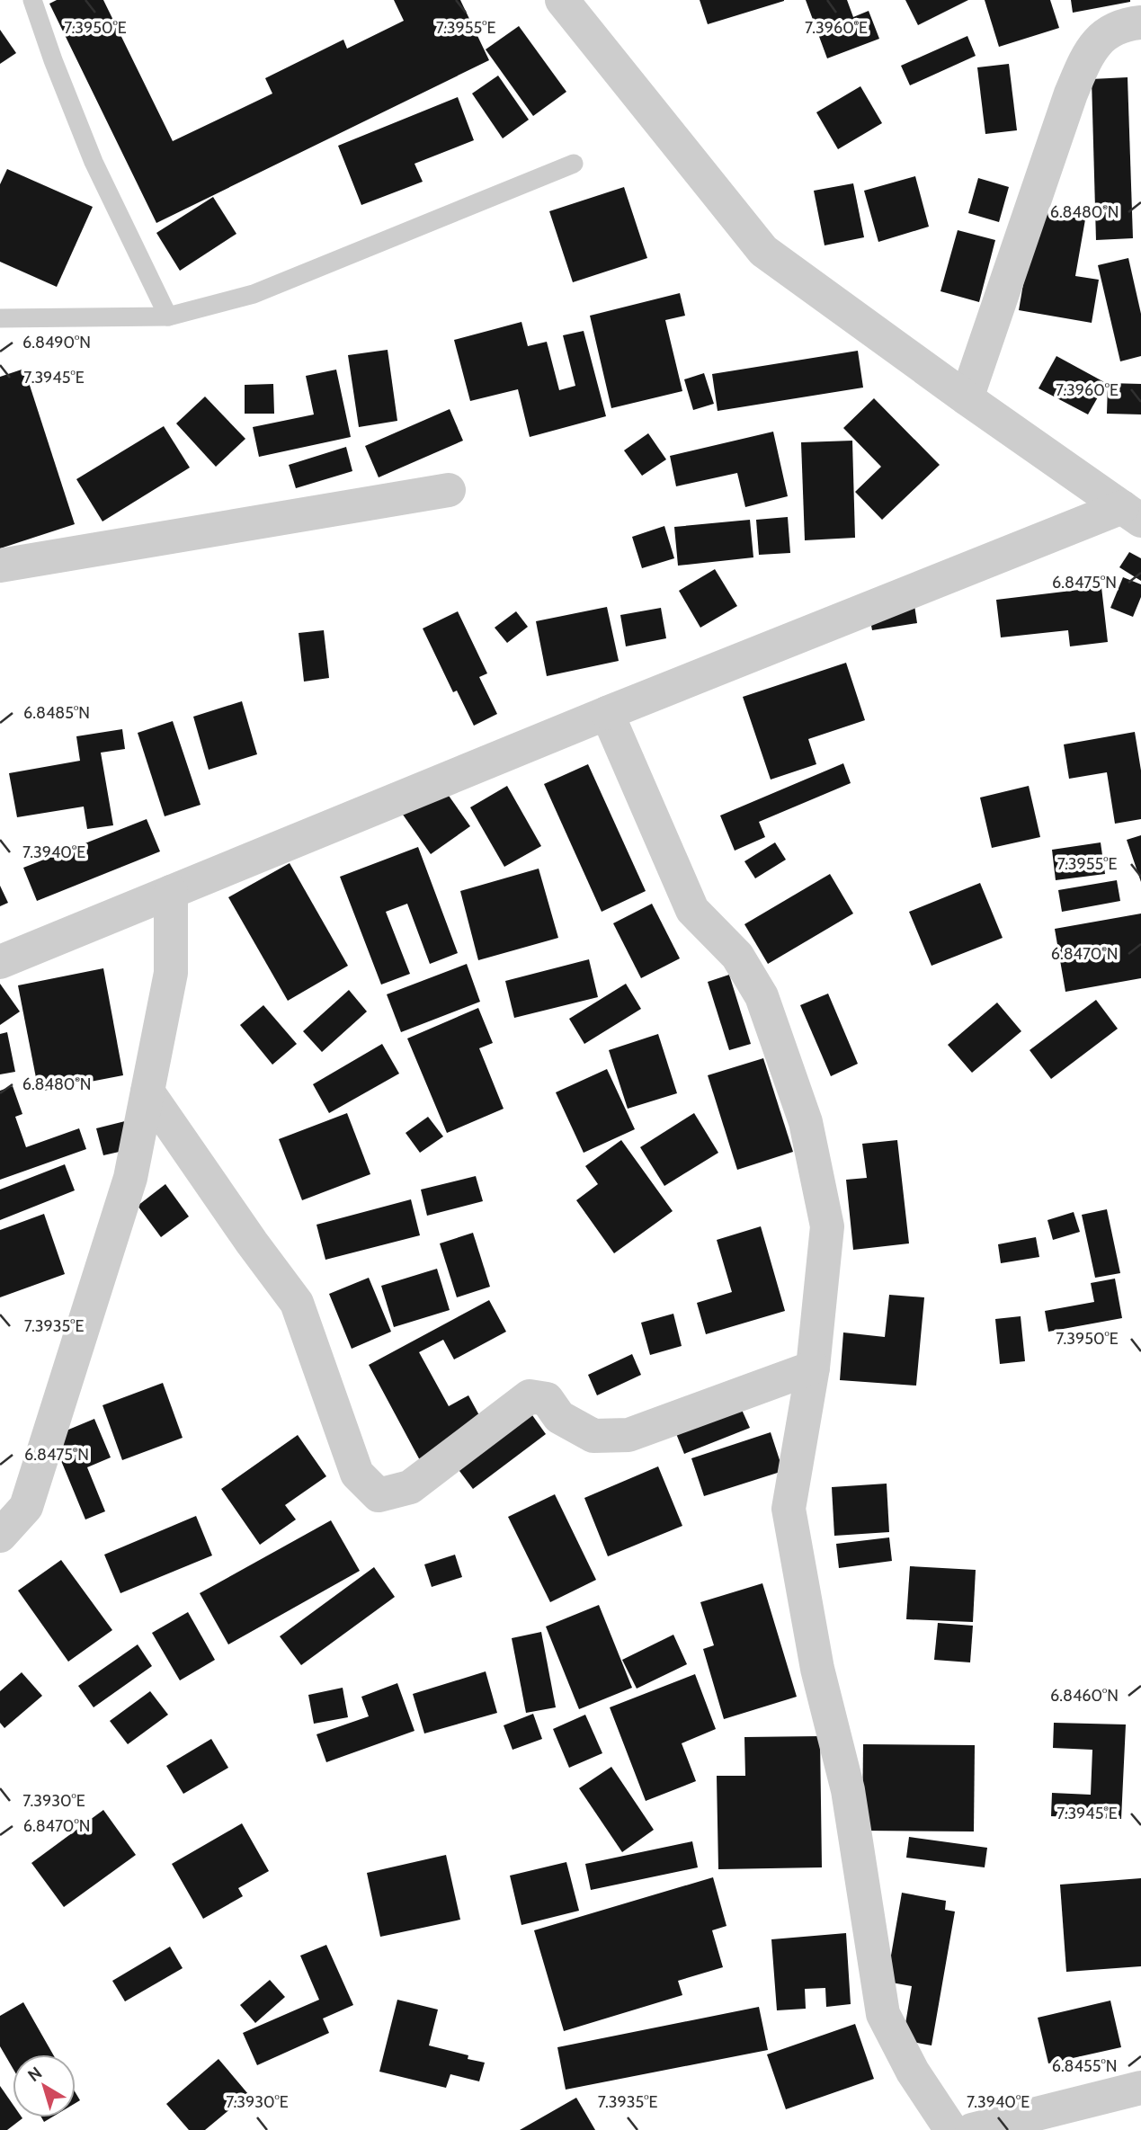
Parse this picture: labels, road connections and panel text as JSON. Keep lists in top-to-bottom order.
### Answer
{
  "north": "top left",
  "coordinates": [
    "7.3950°E",
    "7.3955°E",
    "7.3960°E",
    "6.8480°N",
    "6.8490°N",
    "7.3945°E",
    "6.8475°N",
    "6.8485°N",
    "7.3940°E",
    "6.8470°N",
    "7.3935°E",
    "6.8460°N",
    "7.3930°E",
    "6.8455°N"
  ]
}
